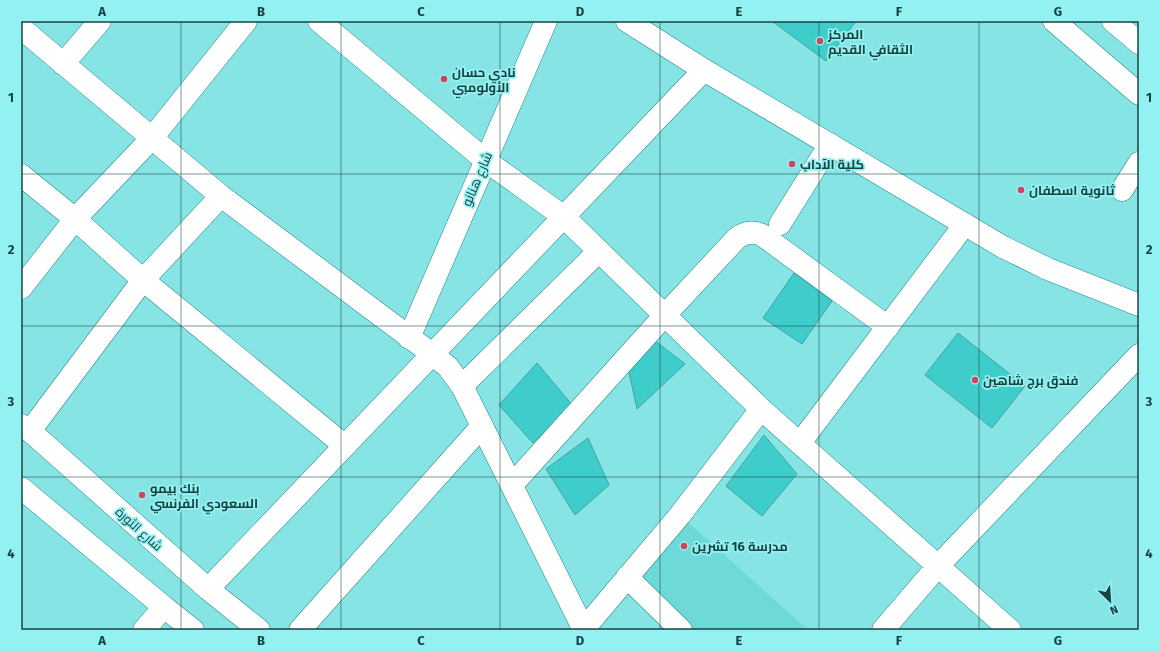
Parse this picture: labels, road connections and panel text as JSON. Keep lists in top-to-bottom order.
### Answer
{
  "streets": {
    "street": ["شارع هنانو", "شارع الثورة"]
  },
  "places": [
    "المركز الثقافي القديم",
    "نادي حسان الأولومبي",
    "كلية الآداب",
    "ثانوية اسطفان",
    "فندق برج شاهين",
    "بنك بيمو السعودي الفرنسي",
    "مدرسة 16 تشرين"
  ],
  "north": "bottom right",
  "grid": {
    "columns": [
      "A",
      "B",
      "C",
      "D",
      "E",
      "F",
      "G"
    ],
    "rows": [
      "1",
      "2",
      "3",
      "4"
    ]
  }
}
